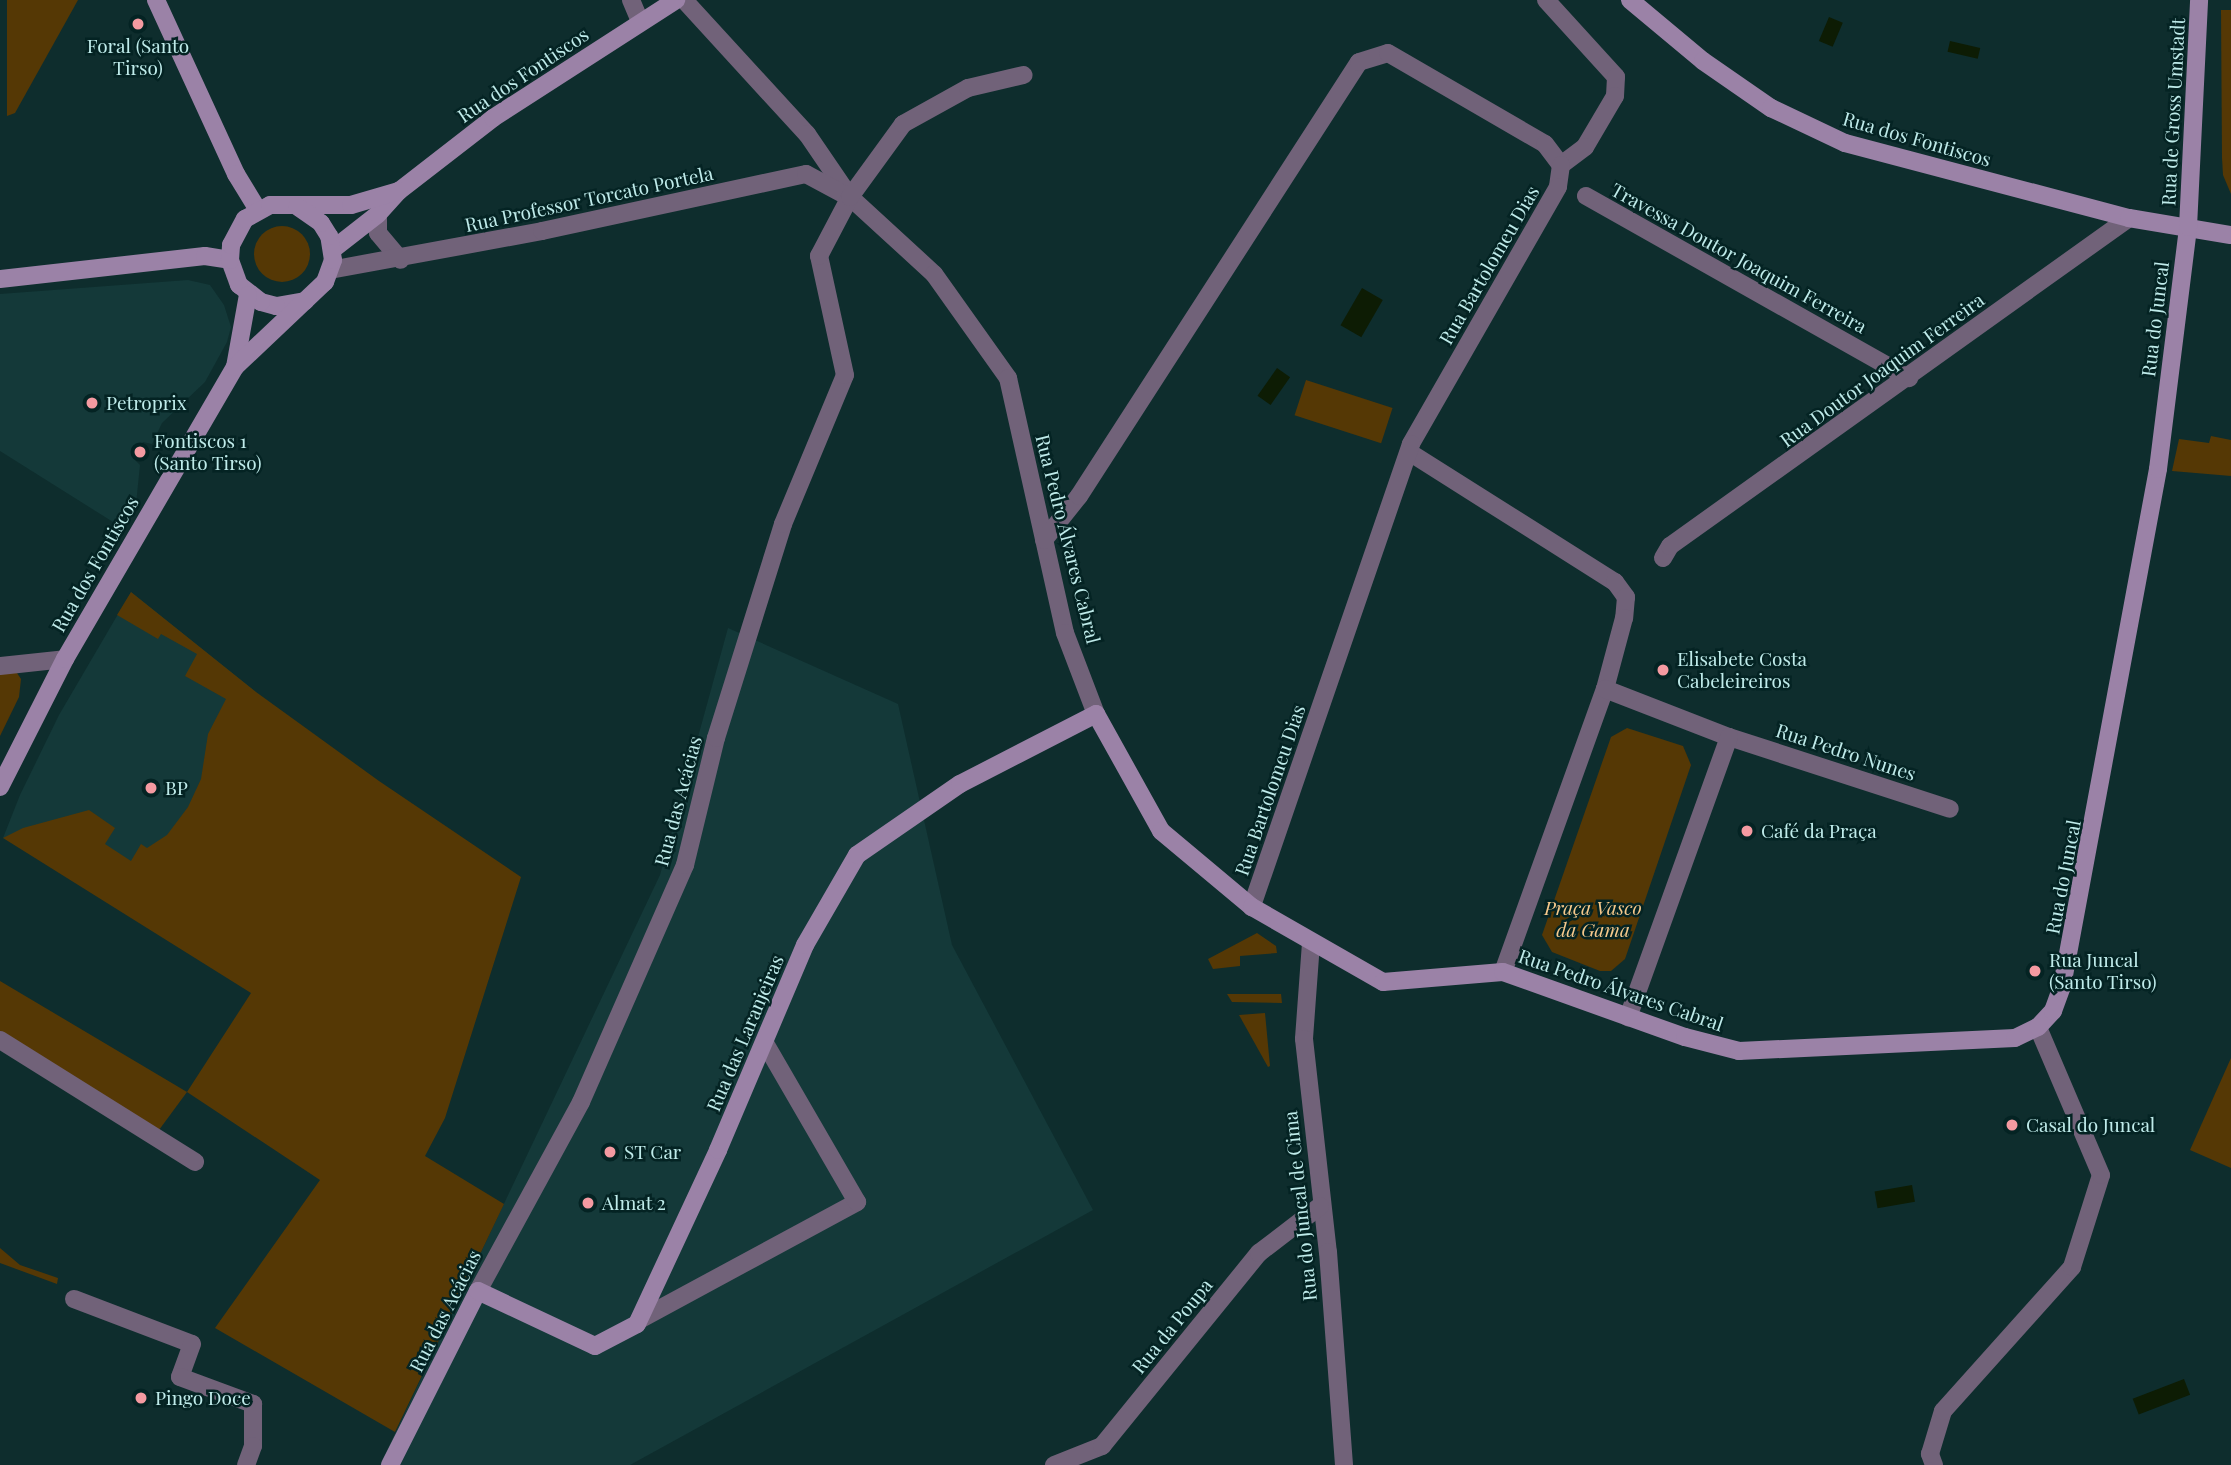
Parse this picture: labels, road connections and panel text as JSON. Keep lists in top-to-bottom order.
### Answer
{
  "streets": {
    "street": [
      "Rua dos Fontiscos",
      "Rua de Gross Umstadt",
      "Rua Professor Torcato Portela",
      "Travessa Doutor Joaquim Ferreira",
      "Rua Bartolomeu Dias",
      "Rua do Juncal",
      "Rua Doutor Joaquim Ferreira",
      "Rua Pedro Álvares Cabral",
      "Rua Pedro Nunes",
      "Rua das Acácias",
      "Rua das Laranjeiras",
      "Rua do Juncal de Cima",
      "Rua da Poupa"
    ]
  },
  "crossings": [
    ["Rua dos Fontiscos", "Rua de Gross Umstadt"],
    ["Rua dos Fontiscos", "Rua do Juncal"],
    ["Rua dos Fontiscos", "Rua Doutor Joaquim Ferreira"],
    ["Rua de Gross Umstadt", "Rua do Juncal"],
    ["Rua Professor Torcato Portela", "Rua Pedro Álvares Cabral"],
    ["Rua Professor Torcato Portela", "Rua das Acácias"],
    ["Travessa Doutor Joaquim Ferreira", "Rua Doutor Joaquim Ferreira"],
    ["Rua Bartolomeu Dias", "Rua Pedro Álvares Cabral"],
    ["Rua do Juncal", "Rua Pedro Álvares Cabral"],
    ["Rua Pedro Álvares Cabral", "Rua das Acácias"],
    ["Rua Pedro Álvares Cabral", "Rua das Laranjeiras"],
    ["Rua Pedro Álvares Cabral", "Rua do Juncal de Cima"],
    ["Rua do Juncal de Cima", "Rua da Poupa"]
  ],
  "parks": ["Praça Vasco da Gama"],
  "places": [
    "Foral (Santo Tirso)",
    "Petroprix",
    "Fontiscos 1 (Santo Tirso)",
    "Elisabete Costa Cabeleireiros",
    "BP",
    "Café da Praça",
    "Rua Juncal (Santo Tirso)",
    "Casal do Juncal",
    "ST Car",
    "Almat 2",
    "Pingo Doce"
  ]
}
